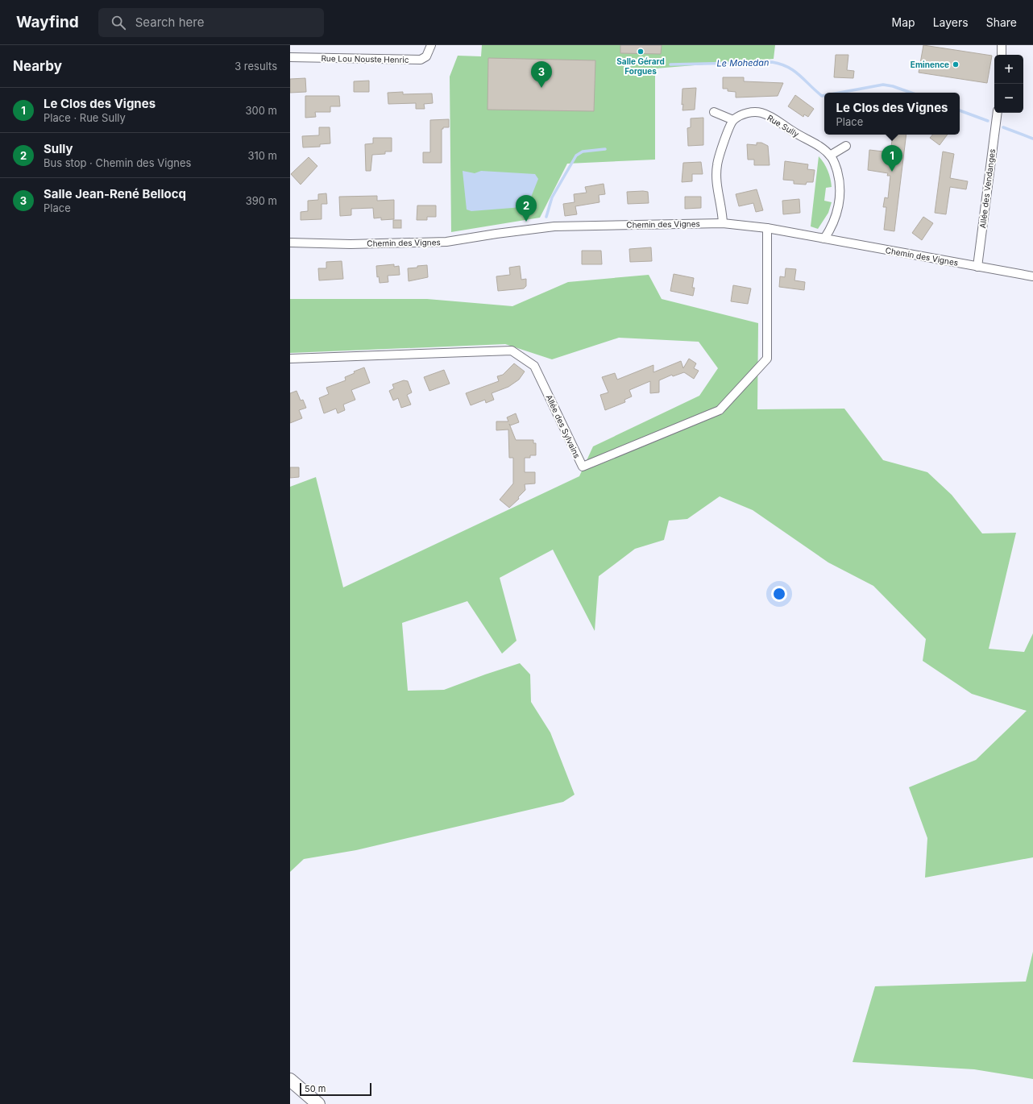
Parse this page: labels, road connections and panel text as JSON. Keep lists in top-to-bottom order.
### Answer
{
  "streets": {
    "street": [
      "Rue Lou Nouste Henric",
      "Rue Sully",
      "Allée des Vendanges",
      "Chemin des Vignes",
      "Allée des Sylvains"
    ]
  },
  "crossings": [
    ["Rue Sully", "Chemin des Vignes"],
    ["Allée des Vendanges", "Chemin des Vignes"],
    ["Chemin des Vignes", "Allée des Sylvains"]
  ],
  "water": ["Le Mohedan"],
  "places": ["Salle Gérard Forgues", "Eminence"],
  "scale_bar": "50 m",
  "page": {
    "header": "Wayfind",
    "search": "Search here",
    "nav": ["Map", "Layers", "Share"],
    "heading": ["Nearby", "3 results"],
    "map_buttons": ["+", "−"],
    "pins": ["3", "1", "2"],
    "list": [
      {
        "mark": "1",
        "name": "Le Clos des Vignes",
        "note": "Place · Rue Sully",
        "value": "300 m"
      },
      {
        "mark": "2",
        "name": "Sully",
        "note": "Bus stop · Chemin des Vignes",
        "value": "310 m"
      },
      {
        "mark": "3",
        "name": "Salle Jean-René Bellocq",
        "note": "Place",
        "value": "390 m"
      }
    ],
    "popup": ["Le Clos des Vignes", "Place"],
    "scale": "50 m"
  }
}
